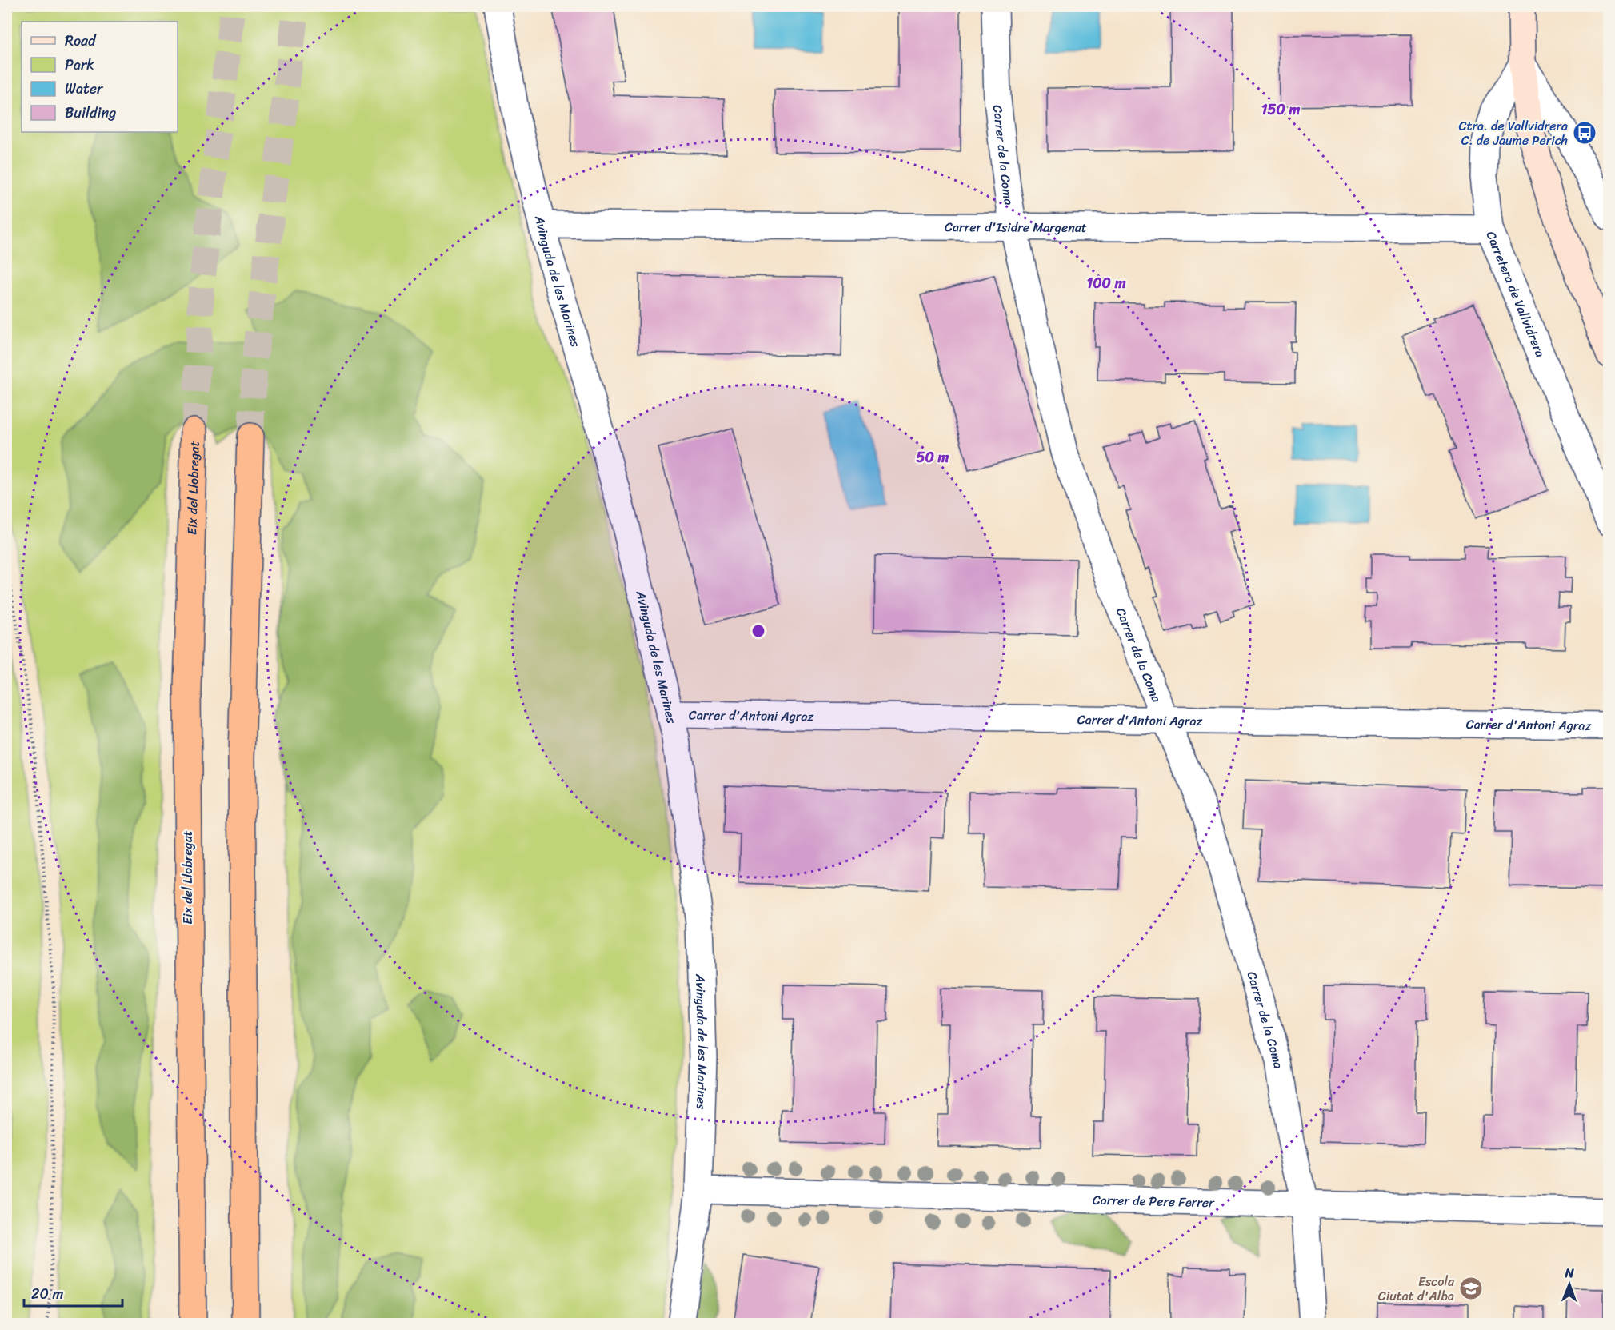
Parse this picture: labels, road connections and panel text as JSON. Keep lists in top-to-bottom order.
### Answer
{
  "streets": {
    "highway": ["Eix del Llobregat"],
    "street": [
      "Carrer de la Coma",
      "Carrer d'Isidre Margenat",
      "Avinguda de les Marines",
      "Carretera de Vallvidrera",
      "Carrer d'Antoni Agraz",
      "Carrer de Pere Ferrer"
    ]
  },
  "crossings": [
    ["Carrer de la Coma", "Carrer d'Isidre Margenat"],
    ["Carrer de la Coma", "Carrer d'Antoni Agraz"],
    ["Carrer de la Coma", "Carrer de Pere Ferrer"],
    ["Carrer d'Isidre Margenat", "Avinguda de les Marines"],
    ["Carrer d'Isidre Margenat", "Carretera de Vallvidrera"],
    ["Avinguda de les Marines", "Carrer d'Antoni Agraz"],
    ["Avinguda de les Marines", "Carrer de Pere Ferrer"]
  ],
  "places": {
    "bus stop": ["Ctra. de Vallvidrera C. de Jaume Perich"],
    "school or university": ["Escola Ciutat d'Alba"]
  },
  "legend": [
    "Road",
    "Park",
    "Water",
    "Building"
  ],
  "scale_bar": "20 m",
  "north": "top",
  "rings": ["150 m", "100 m", "50 m"]
}
